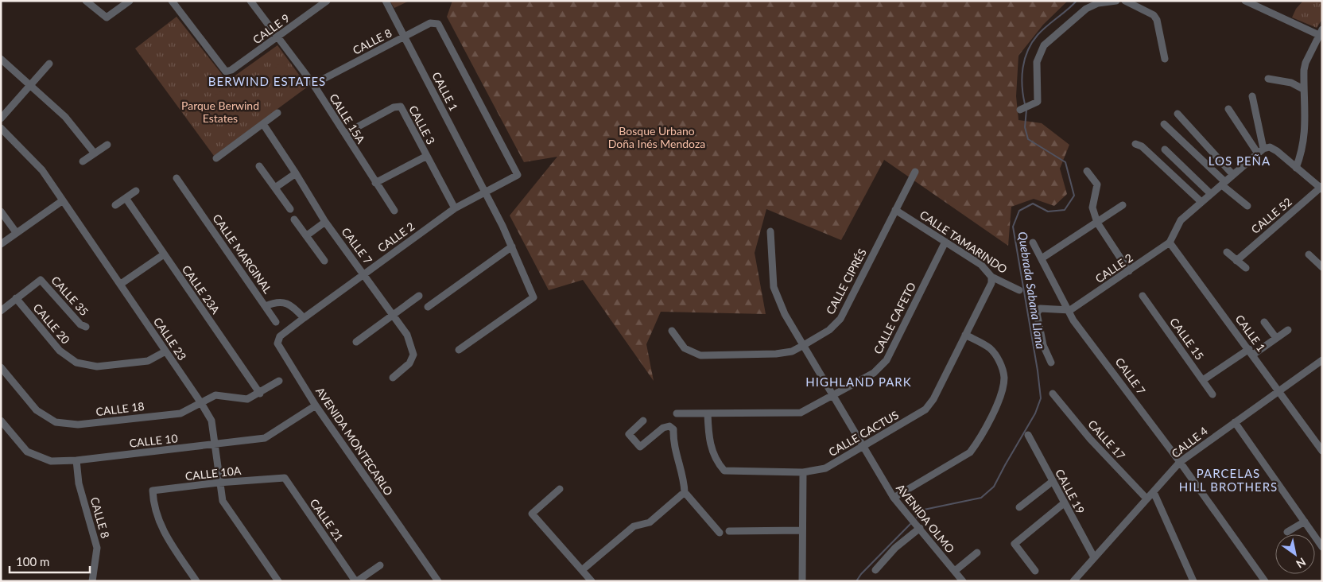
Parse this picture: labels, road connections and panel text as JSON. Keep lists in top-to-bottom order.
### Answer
{
  "streets": {
    "street": [
      "CALLE 9",
      "CALLE 8",
      "CALLE 1",
      "CALLE 15A",
      "CALLE 3",
      "CALLE 52",
      "CALLE 2",
      "CALLE TAMARINDO",
      "CALLE 7",
      "CALLE MARGINAL",
      "CALLE CIPRÉS",
      "CALLE 23A",
      "CALLE 35",
      "CALLE CAFETO",
      "CALLE 20",
      "CALLE 23",
      "CALLE 15",
      "CALLE 18",
      "CALLE CACTUS",
      "CALLE 17",
      "CALLE 10",
      "AVENIDA MONTECARLO",
      "CALLE 4",
      "CALLE 10A",
      "CALLE 19",
      "AVENIDA OLMO",
      "CALLE 21"
    ]
  },
  "crossings": [
    ["CALLE 9", "CALLE 15A"],
    ["CALLE 8", "CALLE 1"],
    ["CALLE 8", "CALLE 15A"],
    ["CALLE 8", "CALLE 2"],
    ["CALLE 8", "CALLE 10"],
    ["CALLE 1", "CALLE 2"],
    ["CALLE 1", "CALLE 4"],
    ["CALLE 15A", "CALLE 3"],
    ["CALLE 3", "CALLE 2"],
    ["CALLE 2", "CALLE 7"],
    ["CALLE 2", "CALLE MARGINAL"],
    ["CALLE 2", "AVENIDA MONTECARLO"],
    ["CALLE TAMARINDO", "CALLE CIPRÉS"],
    ["CALLE TAMARINDO", "CALLE CAFETO"],
    ["CALLE TAMARINDO", "CALLE CACTUS"],
    ["CALLE 7", "CALLE 4"],
    ["CALLE MARGINAL", "AVENIDA MONTECARLO"],
    ["CALLE CIPRÉS", "AVENIDA OLMO"],
    ["CALLE 23A", "CALLE 18"],
    ["CALLE 35", "CALLE 20"],
    ["CALLE CAFETO", "CALLE CACTUS"],
    ["CALLE CAFETO", "AVENIDA OLMO"],
    ["CALLE 20", "CALLE 23"],
    ["CALLE 23", "CALLE 18"],
    ["CALLE 23", "CALLE 10"],
    ["CALLE 23", "CALLE 10A"],
    ["CALLE CACTUS", "AVENIDA OLMO"],
    ["CALLE 17", "CALLE 4"],
    ["CALLE 10", "AVENIDA MONTECARLO"],
    ["CALLE 4", "CALLE 19"],
    ["CALLE 10A", "CALLE 21"]
  ],
  "districts": [
    "BERWIND ESTATES",
    "LOS PEÑA",
    "HIGHLAND PARK",
    "PARCELAS HILL BROTHERS"
  ],
  "water": ["Quebrada Sabana Llana"],
  "parks": ["Parque Berwind Estates", "Bosque Urbano Doña Inés Mendoza"],
  "scale_bar": "100 m",
  "north": "bottom right"
}
